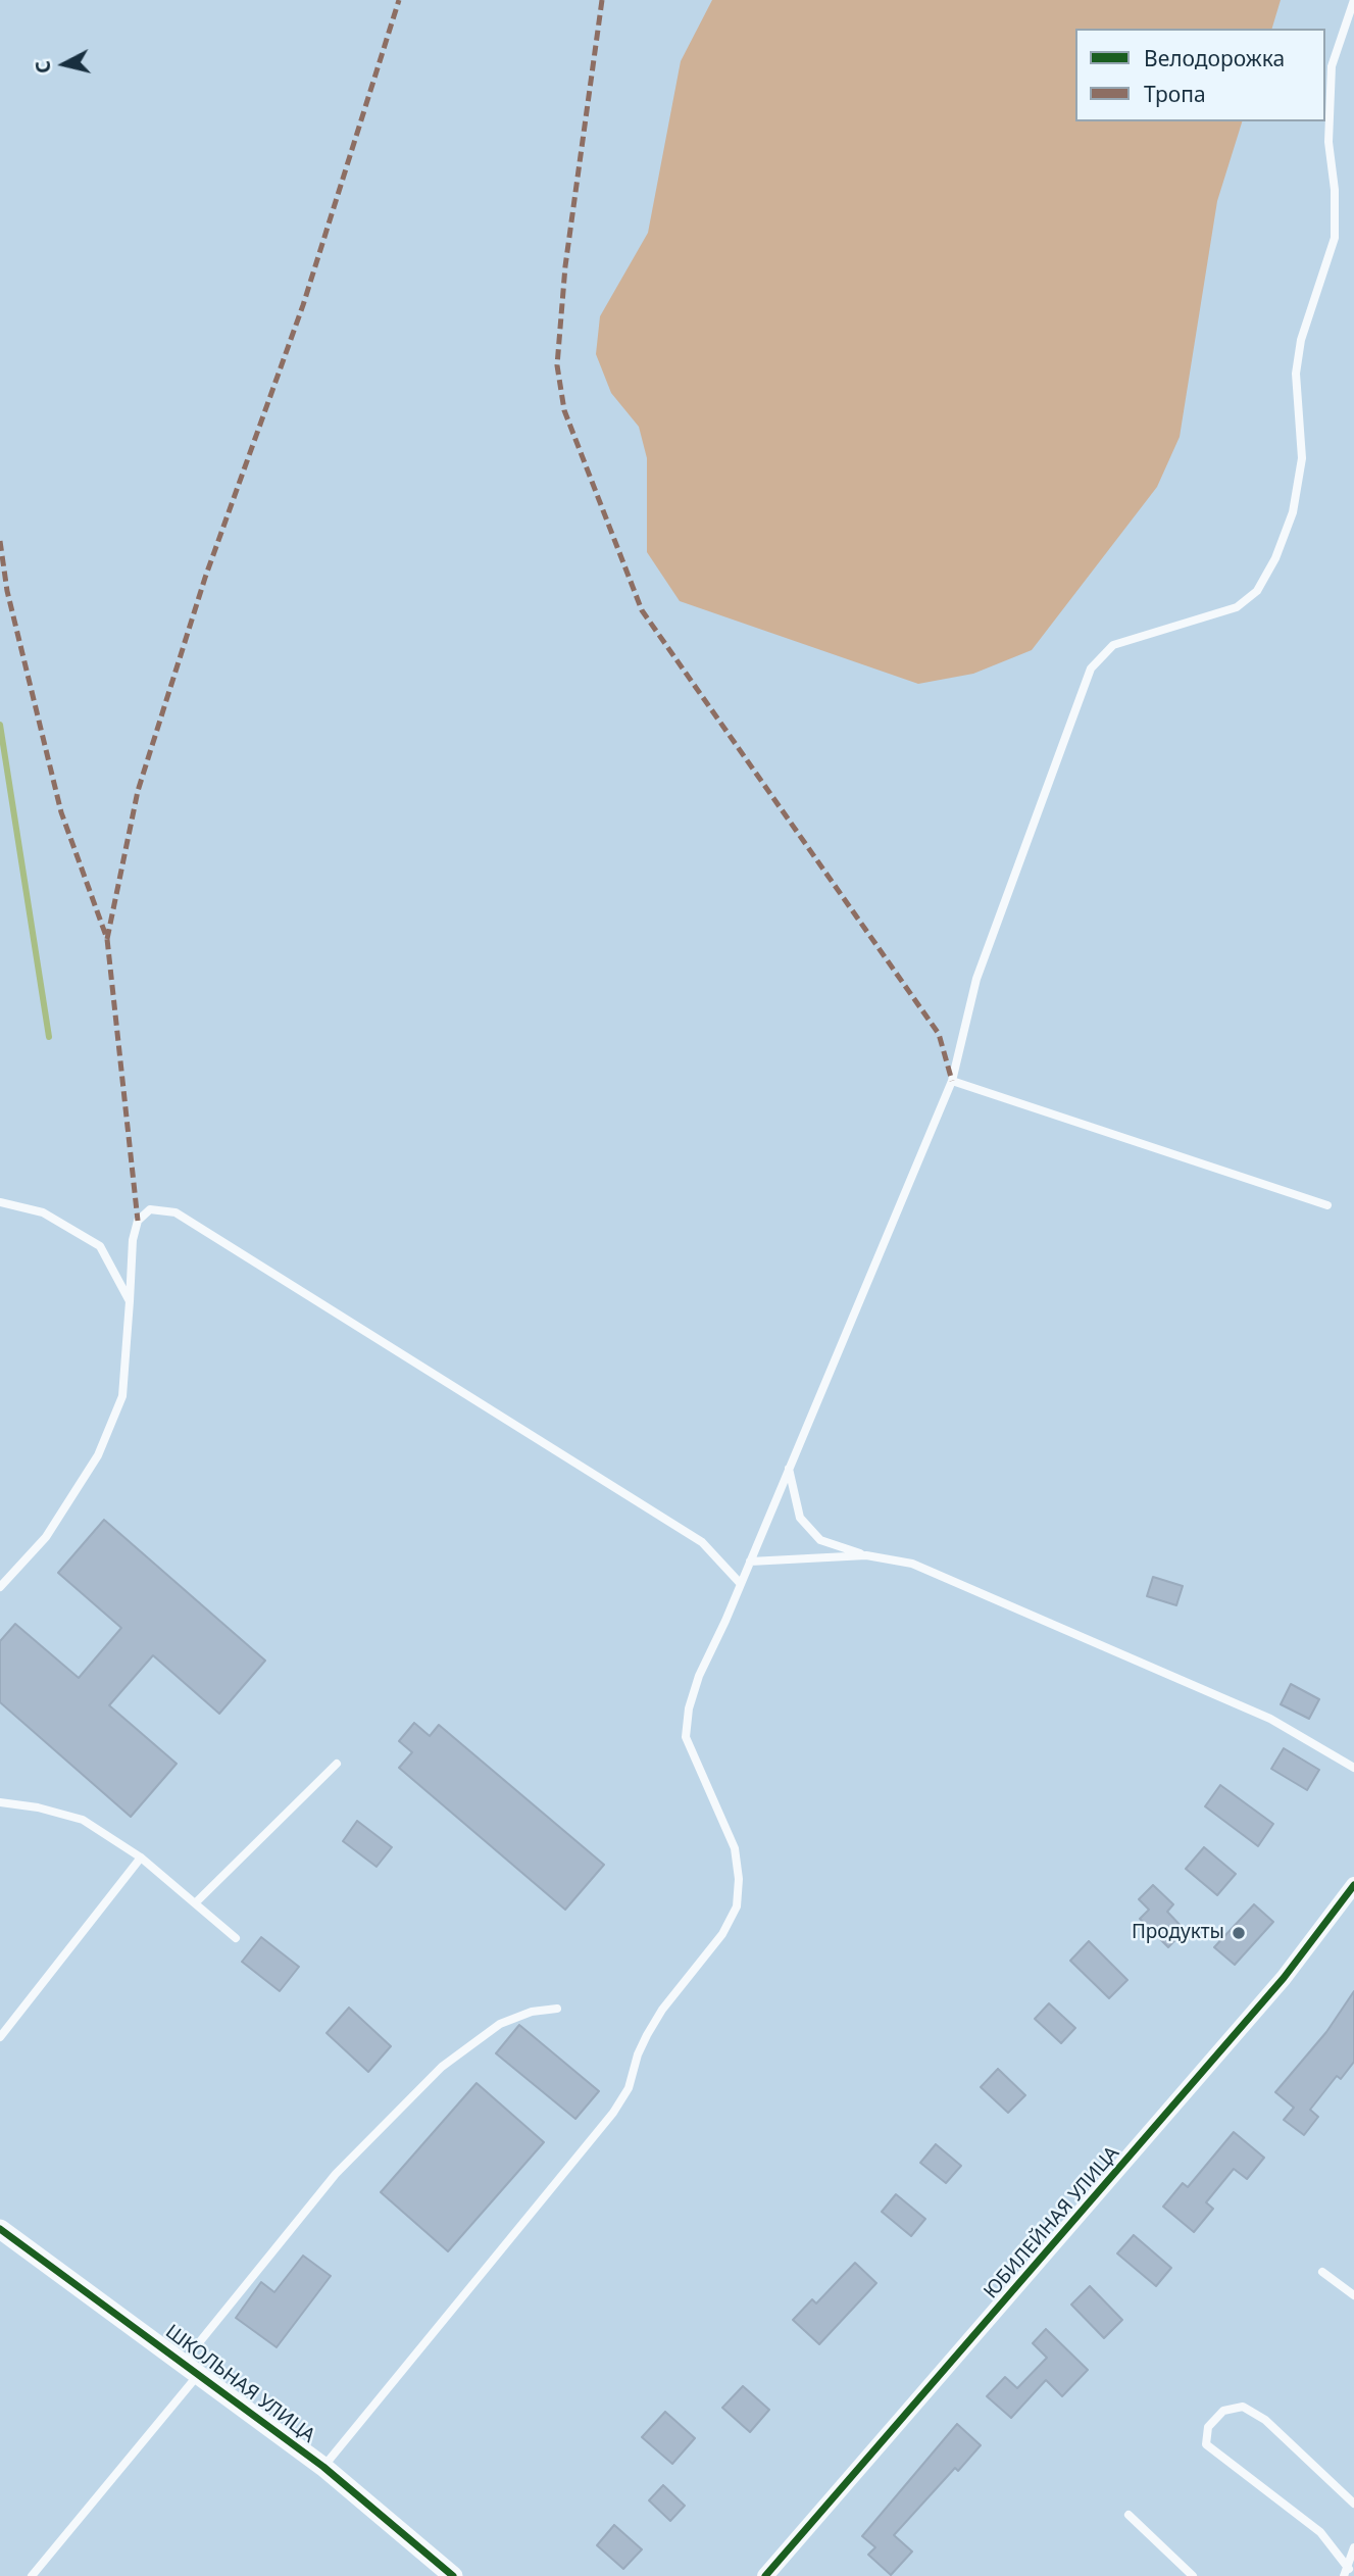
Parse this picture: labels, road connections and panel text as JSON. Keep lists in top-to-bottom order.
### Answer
{
  "streets": {
    "street": ["ЮБИЛЕЙНАЯ УЛИЦА", "ШКОЛЬНАЯ УЛИЦА"]
  },
  "places": ["Продукты"],
  "legend": ["Велодорожка", "Тропа"],
  "north": "left"
}
